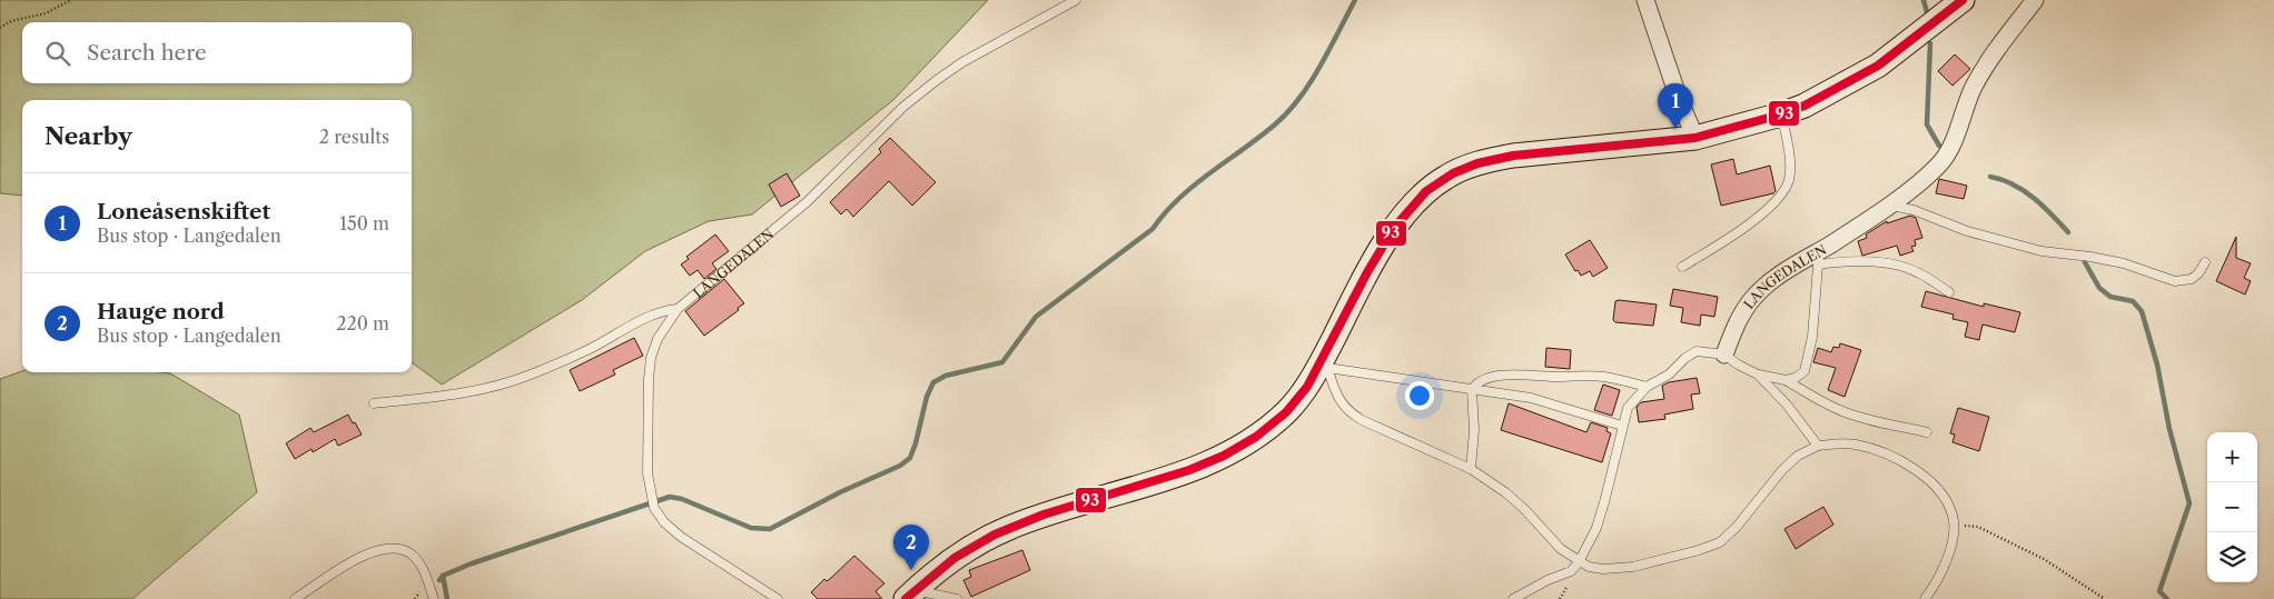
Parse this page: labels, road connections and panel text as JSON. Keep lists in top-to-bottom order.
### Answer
{
  "streets": {
    "street": ["LANGEDALEN"]
  },
  "lines": ["transit line 93"],
  "page": {
    "search": "Search here",
    "pins": ["1", "2"],
    "heading": ["Nearby", "2 results"],
    "list": [
      {
        "mark": "1",
        "name": "Loneåsenskiftet",
        "note": "Bus stop · Langedalen",
        "value": "150 m"
      },
      {
        "mark": "2",
        "name": "Hauge nord",
        "note": "Bus stop · Langedalen",
        "value": "220 m"
      }
    ],
    "map_buttons": ["+", "−"]
  }
}
